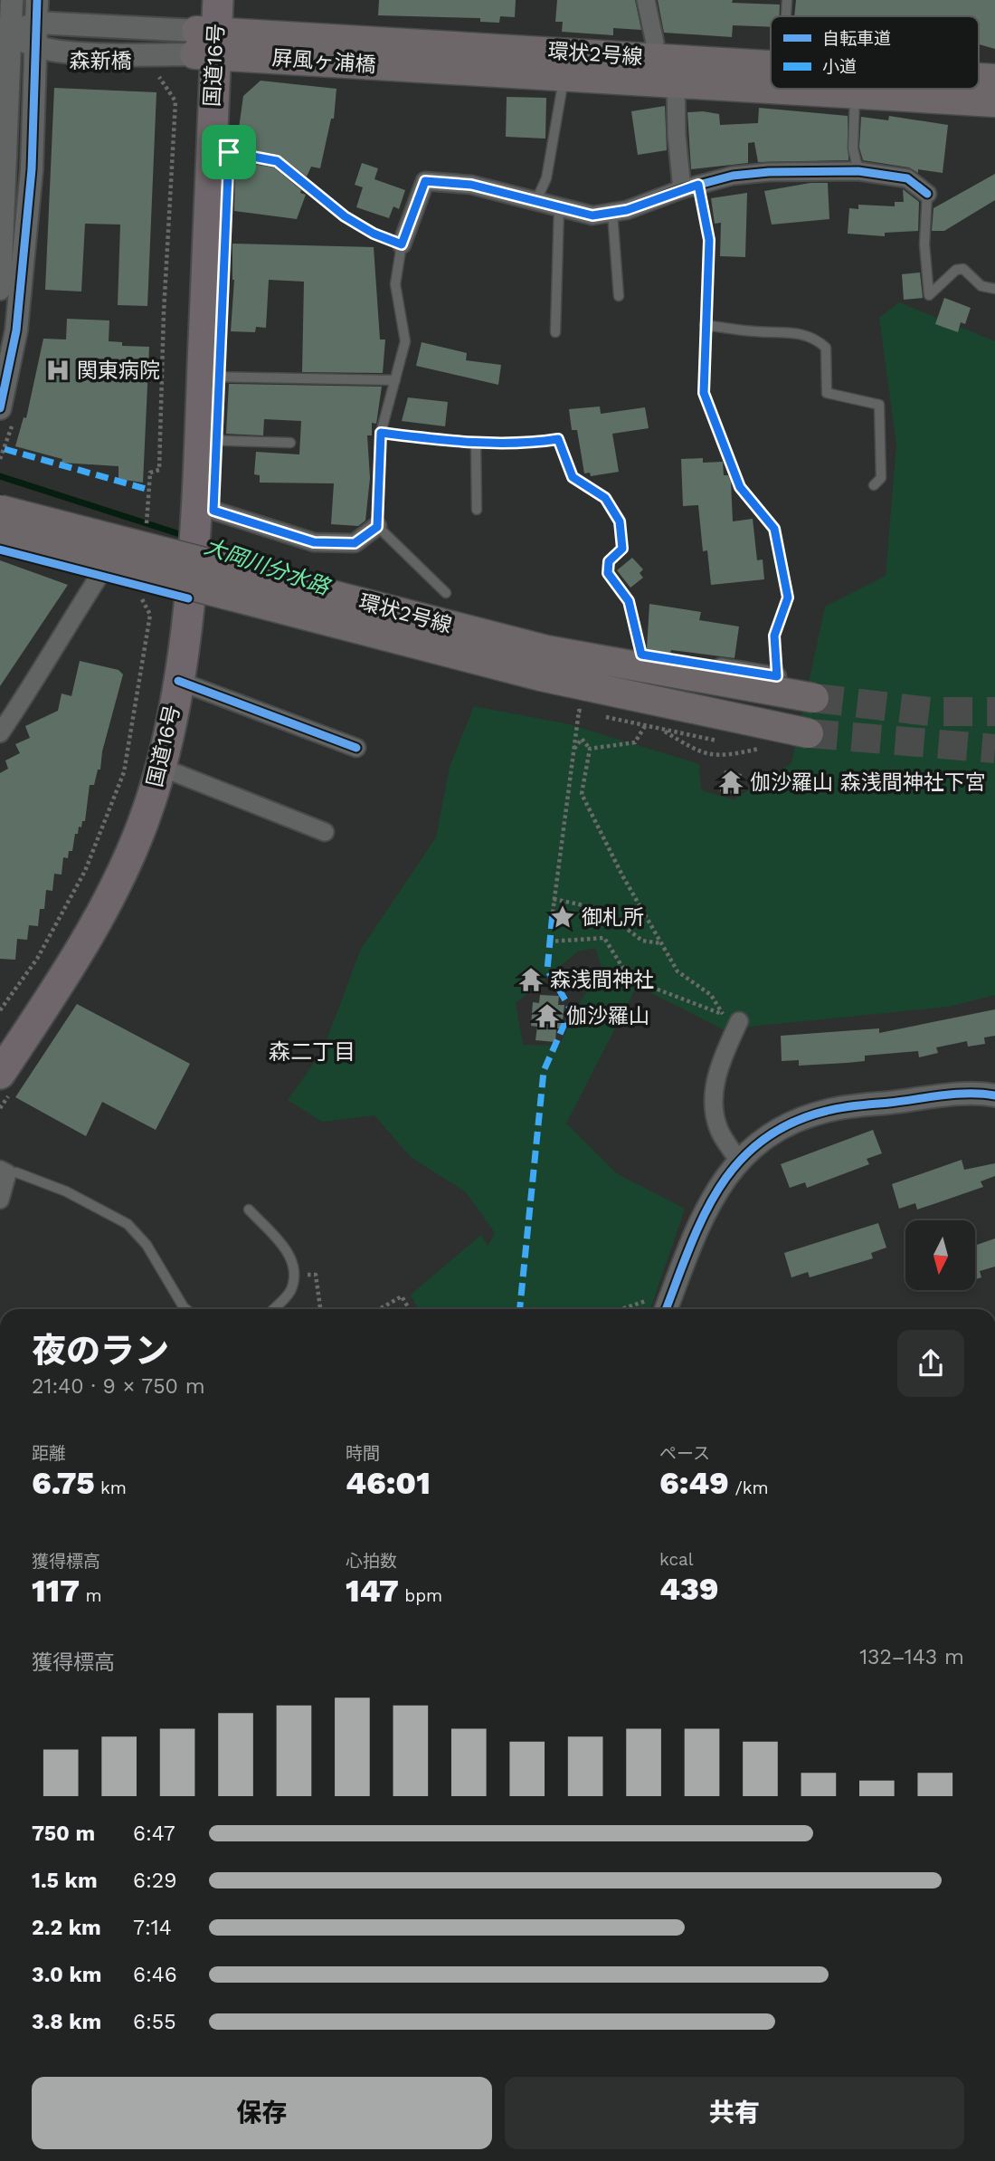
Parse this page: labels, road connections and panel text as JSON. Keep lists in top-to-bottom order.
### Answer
{
  "streets": {
    "highway": ["国道16号"],
    "main road": ["環状2号線"],
    "path": ["森新橋"]
  },
  "crossings": [
    ["環状2号線", "国道16号"]
  ],
  "districts": ["森二丁目"],
  "water": ["大岡川分水路"],
  "places": {
    "hospital": ["関東病院"],
    "temple": ["伽沙羅山 森浅間神社下宮", "森浅間神社", "伽沙羅山"],
    "place": ["御札所"]
  },
  "legend": ["自転車道", "小道"],
  "north": "bottom",
  "page": {
    "heading": ["夜のラン", "21:40 · 9 × 750 m"],
    "stats": [
      ["距離", "6.75 km"],
      ["時間", "46:01"],
      ["ペース", "6:49 /km"],
      ["獲得標高", "117 m"],
      ["心拍数", "147 bpm"],
      ["kcal", "439"]
    ],
    "chart": ["獲得標高", "132–143 m"],
    "list": [
      {
        "name": "750 m",
        "note": "6:47"
      },
      {
        "name": "1.5 km",
        "note": "6:29"
      },
      {
        "name": "2.2 km",
        "note": "7:14"
      },
      {
        "name": "3.0 km",
        "note": "6:46"
      },
      {
        "name": "3.8 km",
        "note": "6:55"
      }
    ],
    "buttons": ["保存", "共有"]
  }
}
